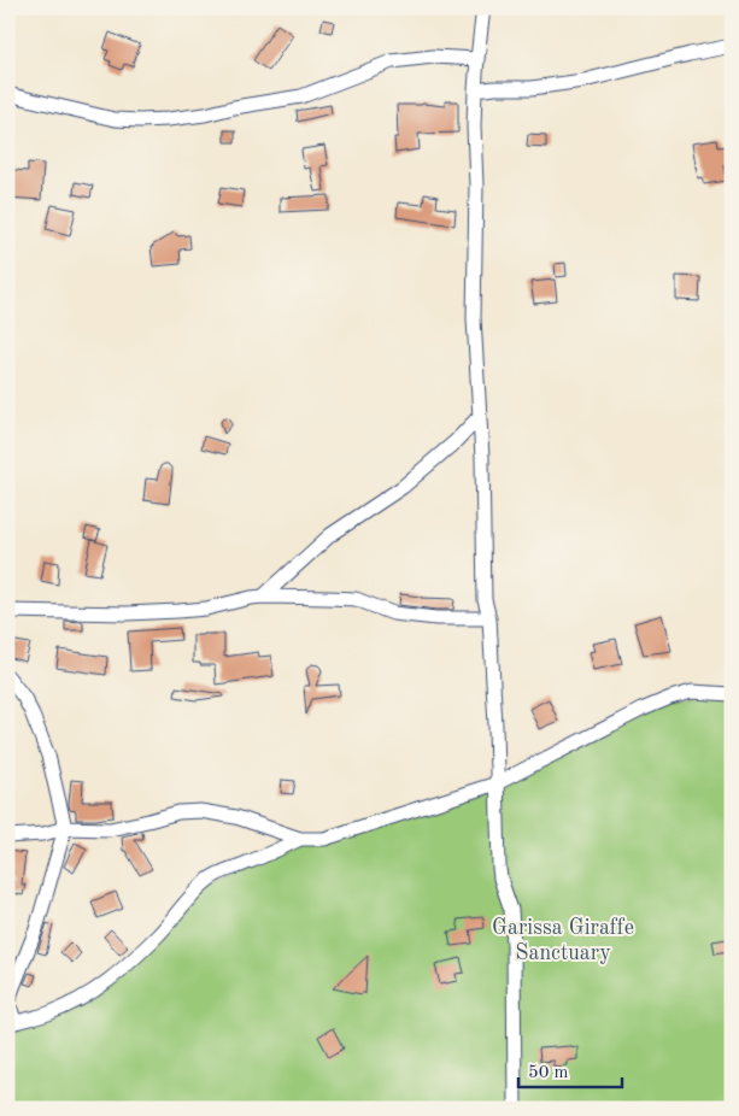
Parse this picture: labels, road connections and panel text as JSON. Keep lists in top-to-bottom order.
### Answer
{
  "parks": ["Garissa Giraffe Sanctuary"],
  "scale_bar": "50 m"
}
